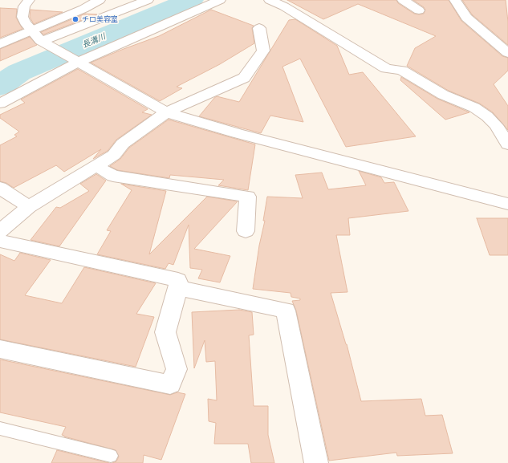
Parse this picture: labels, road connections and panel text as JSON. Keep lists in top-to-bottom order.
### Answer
{
  "water": ["長溝川"],
  "places": ["チロ美容室"]
}
